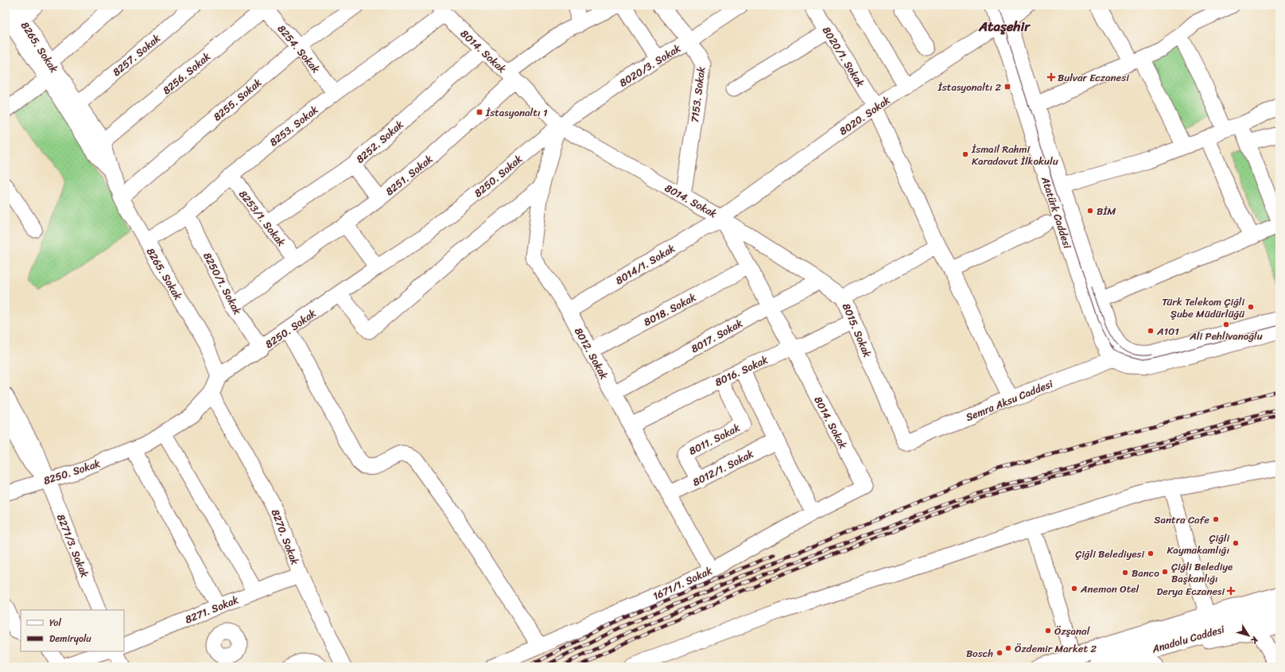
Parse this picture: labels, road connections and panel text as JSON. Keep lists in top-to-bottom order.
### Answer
{
  "streets": {
    "highway": ["Anadolu Caddesi"],
    "street": [
      "8265. Sokak",
      "8254. Sokak",
      "8014. Sokak",
      "8257. Sokak",
      "8020/1. Sokak",
      "8020/3. Sokak",
      "8256. Sokak",
      "7153. Sokak",
      "8255. Sokak",
      "8020. Sokak",
      "8253. Sokak",
      "8252. Sokak",
      "8251. Sokak",
      "8250. Sokak",
      "Atatürk Caddesi",
      "8253/1. Sokak",
      "8014/1. Sokak",
      "8250/1. Sokak",
      "8018. Sokak",
      "8015. Sokak",
      "8017. Sokak",
      "8012. Sokak",
      "8016. Sokak",
      "Semra Aksu Caddesi",
      "8011. Sokak",
      "8012/1. Sokak",
      "8270. Sokak",
      "8271/3. Sokak",
      "1671/1. Sokak",
      "8271. Sokak"
    ]
  },
  "crossings": [
    ["8265. Sokak", "8257. Sokak"],
    ["8265. Sokak", "8256. Sokak"],
    ["8265. Sokak", "8255. Sokak"],
    ["8265. Sokak", "8253. Sokak"],
    ["8265. Sokak", "8250. Sokak"],
    ["8254. Sokak", "8256. Sokak"],
    ["8254. Sokak", "8255. Sokak"],
    ["8254. Sokak", "8253. Sokak"],
    ["8014. Sokak", "8020/3. Sokak"],
    ["8014. Sokak", "7153. Sokak"],
    ["8014. Sokak", "8020. Sokak"],
    ["8014. Sokak", "8253. Sokak"],
    ["8014. Sokak", "8252. Sokak"],
    ["8014. Sokak", "8251. Sokak"],
    ["8014. Sokak", "8250. Sokak"],
    ["8014. Sokak", "8014/1. Sokak"],
    ["8014. Sokak", "8018. Sokak"],
    ["8014. Sokak", "8015. Sokak"],
    ["8014. Sokak", "8017. Sokak"],
    ["8014. Sokak", "8012. Sokak"],
    ["8014. Sokak", "8016. Sokak"],
    ["8014. Sokak", "1671/1. Sokak"],
    ["8020/1. Sokak", "8020. Sokak"],
    ["8020/1. Sokak", "Semra Aksu Caddesi"],
    ["8020/3. Sokak", "7153. Sokak"],
    ["8020/3. Sokak", "8250. Sokak"],
    ["8020/3. Sokak", "8012. Sokak"],
    ["8020. Sokak", "Atatürk Caddesi"],
    ["8020. Sokak", "8014/1. Sokak"],
    ["8020. Sokak", "8015. Sokak"],
    ["8253. Sokak", "8253/1. Sokak"],
    ["8253. Sokak", "8250/1. Sokak"],
    ["8252. Sokak", "8253/1. Sokak"],
    ["8251. Sokak", "8253/1. Sokak"],
    ["8251. Sokak", "8250/1. Sokak"],
    ["8250. Sokak", "8250/1. Sokak"],
    ["8250. Sokak", "8012. Sokak"],
    ["8250. Sokak", "8270. Sokak"],
    ["8250. Sokak", "8271/3. Sokak"],
    ["Atatürk Caddesi", "Semra Aksu Caddesi"],
    ["8014/1. Sokak", "8015. Sokak"],
    ["8014/1. Sokak", "8012. Sokak"],
    ["8018. Sokak", "8012. Sokak"],
    ["8015. Sokak", "8017. Sokak"],
    ["8015. Sokak", "8016. Sokak"],
    ["8015. Sokak", "Semra Aksu Caddesi"],
    ["8017. Sokak", "8012. Sokak"],
    ["8012. Sokak", "8016. Sokak"],
    ["8012. Sokak", "8012/1. Sokak"],
    ["8012. Sokak", "1671/1. Sokak"],
    ["8016. Sokak", "8011. Sokak"],
    ["8011. Sokak", "8012/1. Sokak"],
    ["8270. Sokak", "8271. Sokak"]
  ],
  "districts": ["Ataşehir"],
  "places": {
    "health": ["Bulvar Eczanesi", "Derya Eczanesi"],
    "transit": ["İstasyonaltı 2", "İstasyonaltı 1"],
    "other": [
      "İsmail Rahmi Karadavut İlkokulu",
      "BİM",
      "Türk Telekom Çiğli Şube Müdürlüğü",
      "Ali Pehlivanoğlu",
      "A101",
      "Santra Cafe",
      "Çiğli Kaymakamlığı",
      "Çiğli Belediyesi",
      "Çiğli Belediye Başkanlığı",
      "Banco",
      "Anemon Otel",
      "Özşanal",
      "Özdemir Market 2",
      "Bosch"
    ]
  },
  "legend": ["Yol", "Demiryolu"],
  "north": "bottom right"
}
